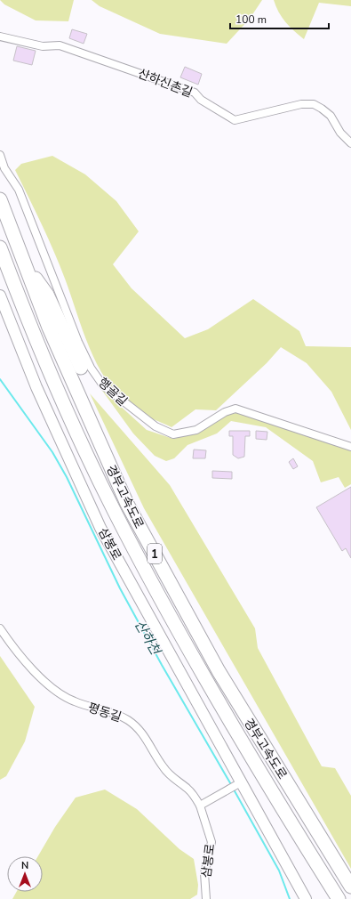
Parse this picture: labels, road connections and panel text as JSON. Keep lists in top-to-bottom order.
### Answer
{
  "streets": {
    "highway": ["경부고속도로", "1"],
    "main road": ["삼봉로"],
    "street": ["산하신촌길", "행골길", "평동길"]
  },
  "crossings": [
    ["삼봉로", "평동길"]
  ],
  "water": ["산하천"],
  "scale_bar": "100 m",
  "north": "top"
}
